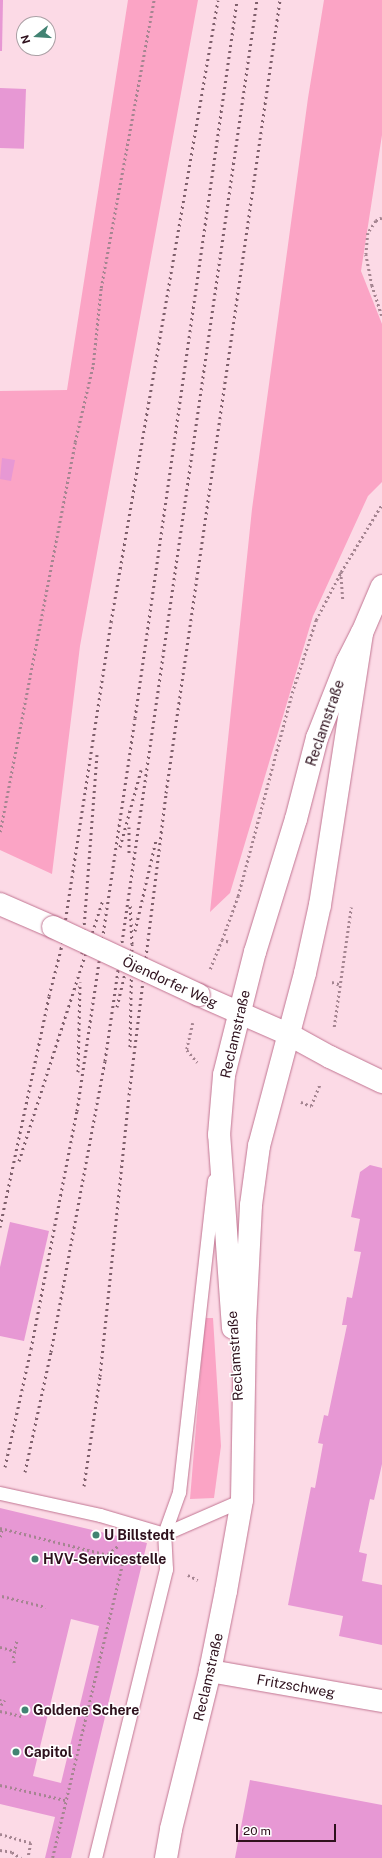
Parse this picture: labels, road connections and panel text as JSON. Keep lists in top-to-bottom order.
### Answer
{
  "streets": {
    "street": ["Reclamstraße", "Öjendorfer Weg", "Fritzschweg"]
  },
  "crossings": [
    ["Reclamstraße", "Öjendorfer Weg"],
    ["Reclamstraße", "Fritzschweg"]
  ],
  "places": [
    "U Billstedt",
    "HVV-Servicestelle",
    "Goldene Schere",
    "Capitol"
  ],
  "scale_bar": "20 m",
  "north": "left"
}
